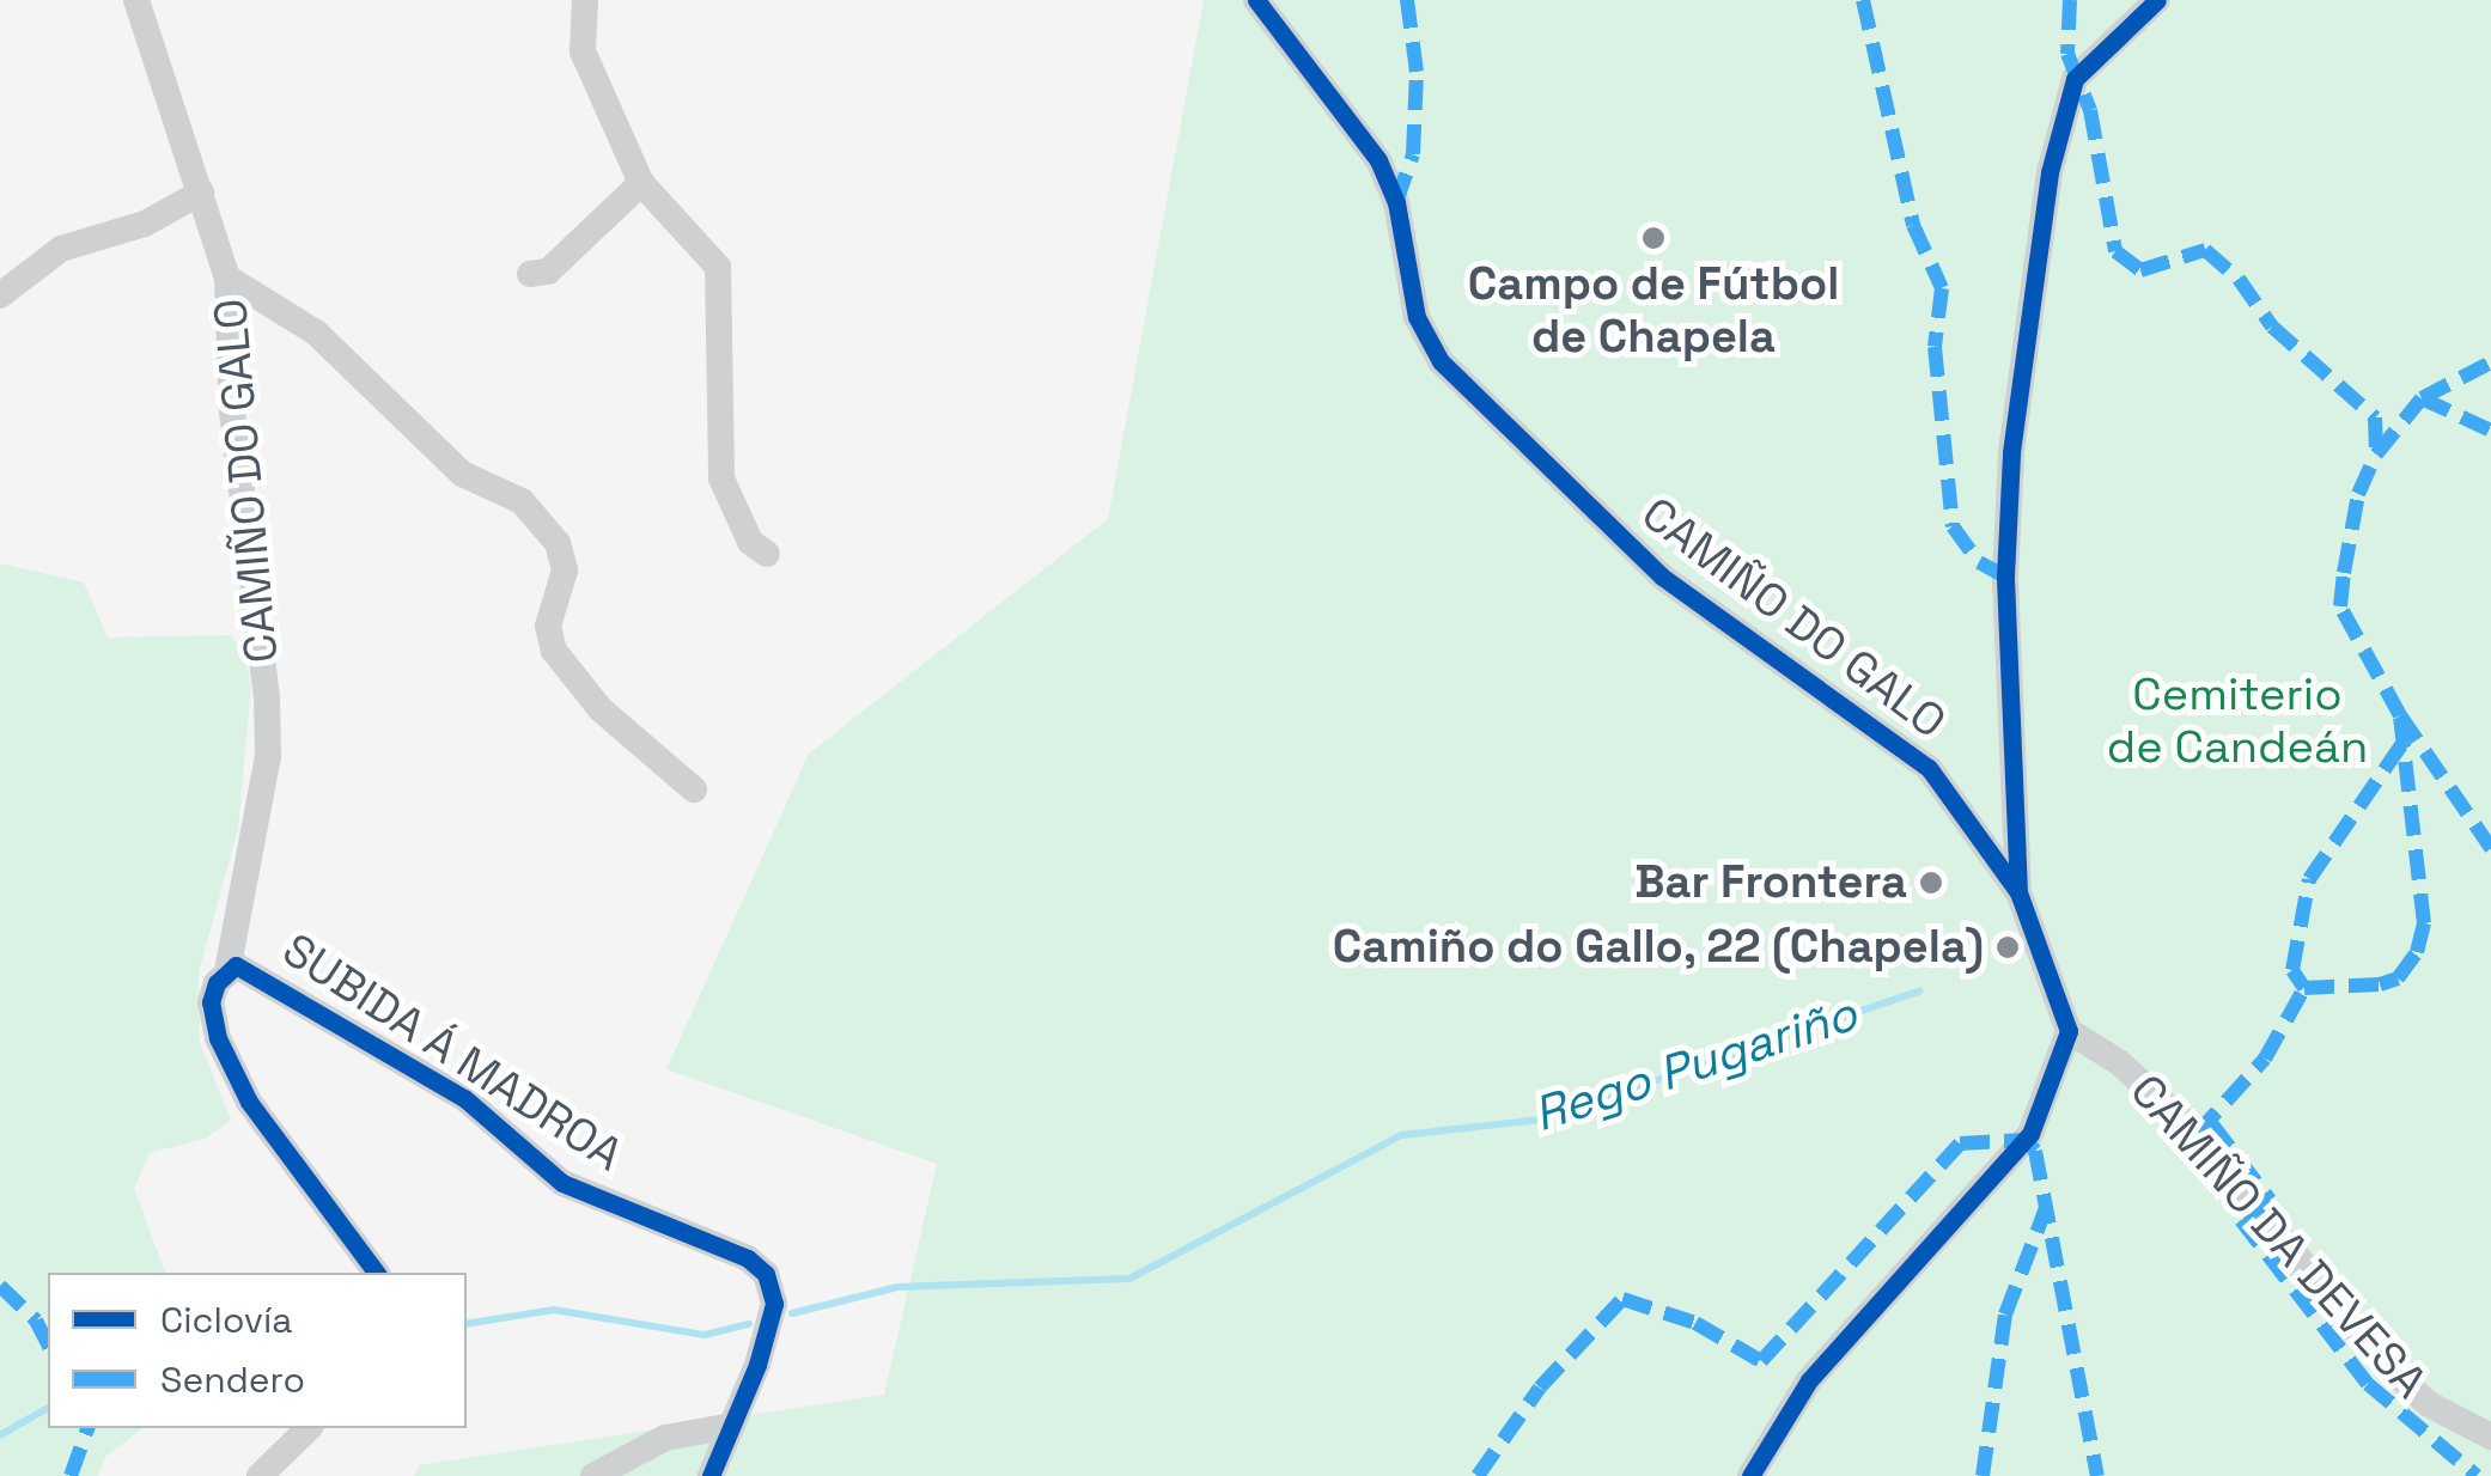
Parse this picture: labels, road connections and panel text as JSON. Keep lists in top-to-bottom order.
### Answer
{
  "streets": {
    "street": ["CAMIÑO DO GALO", "SUBIDA Á MADROA", "CAMIÑO DA DEVESA"]
  },
  "crossings": [
    ["CAMIÑO DO GALO", "SUBIDA Á MADROA"]
  ],
  "water": ["Rego Pugariño"],
  "parks": ["Cemiterio de Candeán"],
  "places": ["Campo de Fútbol de Chapela", "Bar Frontera", "Camiño do Gallo, 22 (Chapela)"],
  "legend": ["Ciclovía", "Sendero"]
}
